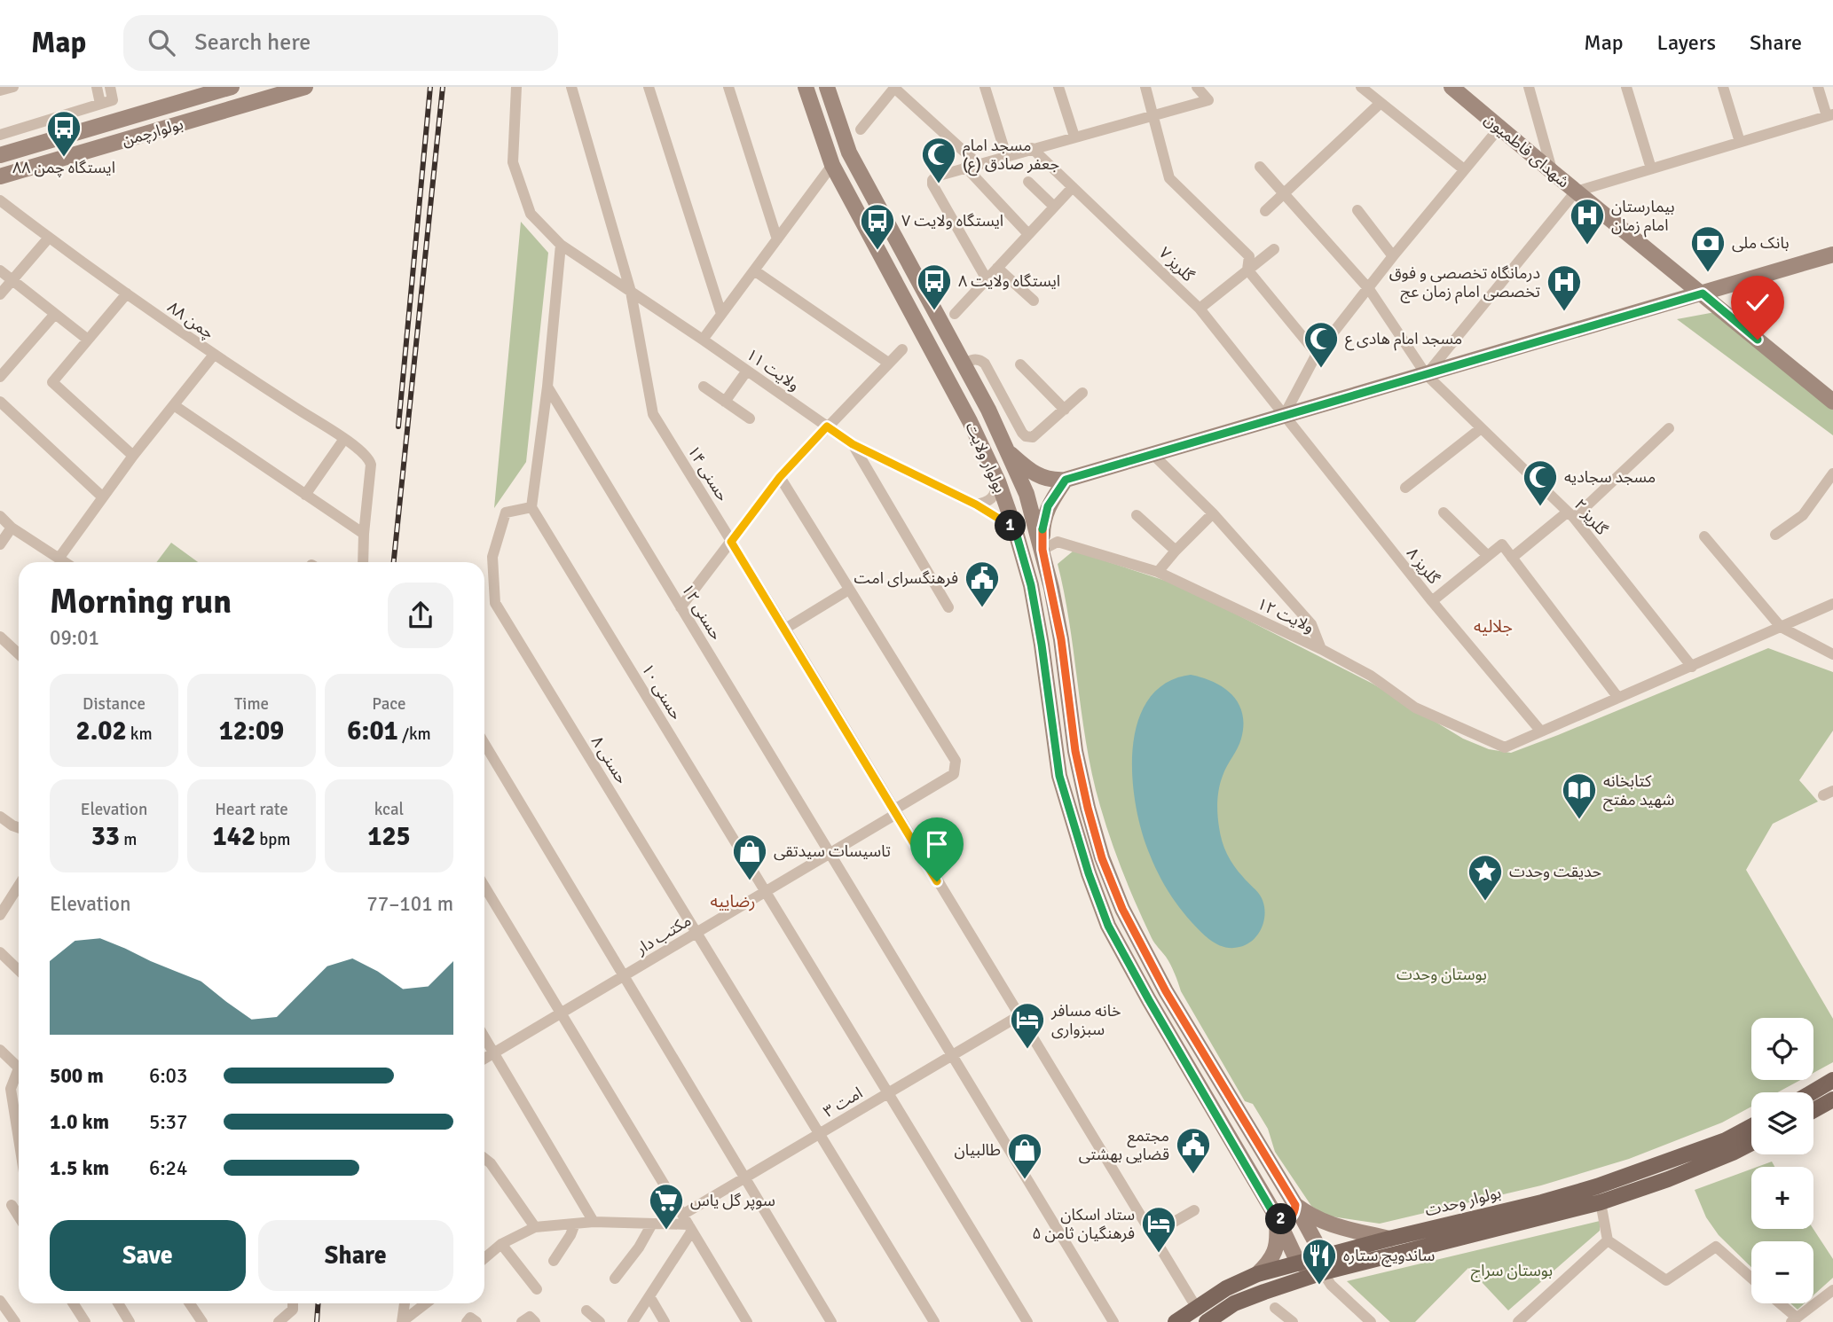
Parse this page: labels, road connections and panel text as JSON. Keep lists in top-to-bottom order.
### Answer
{
  "streets": {
    "main road": [
      "بولوارچمن",
      "شهدای فاطمیون",
      "بولوار ولایت",
      "بولوار وحدت"
    ],
    "street": [
      "گلریز ۷",
      "چمن ۸۸",
      "ولایت ۱۱",
      "حسنی ۱۴",
      "گلریز ۲",
      "گلریز ۸",
      "حسنی ۱۲",
      "ولایت ۱۲",
      "حسنی ۱۰",
      "حسنی ۸",
      "مکتب دار",
      "امت ۳"
    ]
  },
  "crossings": [
    ["گلریز ۷", "گلریز ۸"],
    ["ولایت ۱۱", "بولوار ولایت"],
    ["ولایت ۱۱", "حسنی ۱۴"],
    ["بولوار ولایت", "ولایت ۱۲"],
    ["بولوار ولایت", "بولوار وحدت"],
    ["حسنی ۱۴", "مکتب دار"],
    ["حسنی ۱۴", "امت ۳"],
    ["حسنی ۱۴", "بولوار وحدت"],
    ["گلریز ۸", "ولایت ۱۲"],
    ["حسنی ۱۲", "مکتب دار"],
    ["حسنی ۱۲", "امت ۳"],
    ["حسنی ۱۰", "حسنی ۸"],
    ["حسنی ۱۰", "مکتب دار"],
    ["حسنی ۱۰", "امت ۳"],
    ["حسنی ۸", "مکتب دار"],
    ["حسنی ۸", "امت ۳"]
  ],
  "districts": ["جلالیه", "رضاییه"],
  "parks": ["بوستان وحدت", "بوستان سراج"],
  "places": {
    "bus stop": ["ایستگاه چمن ۸۸", "ایستگاه ولایت ۷", "ایستگاه ولایت ۸"],
    "mosque": ["مسجد امام جعفر صادق (ع)", "مسجد امام هادی ع", "مسجد سجادیه"],
    "hospital": ["بیمارستان امام زمان", "درمانگاه تخصصی و فوق تخصصی امام زمان عج"],
    "bank": ["بانک ملی"],
    "public building": ["فرهنگسرای امت", "مجتمع قضایی بهشتی"],
    "library": ["کتابخانه شهید مفتح"],
    "shop": ["تاسیسات سیدتقی", "طالبیان"],
    "place": ["حدیقت وحدت"],
    "hotel": ["خانه مسافر سبزواری", "ستاد اسکان فرهنگیان ثامن ۵"],
    "supermarket": ["سوپر گل یاس"],
    "restaurant": ["ساندویچ ستاره"]
  },
  "page": {
    "header": "Map",
    "search": "Search here",
    "nav": ["Map", "Layers", "Share"],
    "pins": ["1", "2"],
    "heading": ["Morning run", "09:01"],
    "stats": [
      ["Distance", "2.02 km"],
      ["Time", "12:09"],
      ["Pace", "6:01 /km"],
      ["Elevation", "33 m"],
      ["Heart rate", "142 bpm"],
      ["kcal", "125"]
    ],
    "chart": ["Elevation", "77–101 m"],
    "map_buttons": ["+", "−"],
    "list": [
      {
        "name": "500 m",
        "note": "6:03"
      },
      {
        "name": "1.0 km",
        "note": "5:37"
      },
      {
        "name": "1.5 km",
        "note": "6:24"
      }
    ],
    "buttons": ["Save", "Share"]
  }
}
